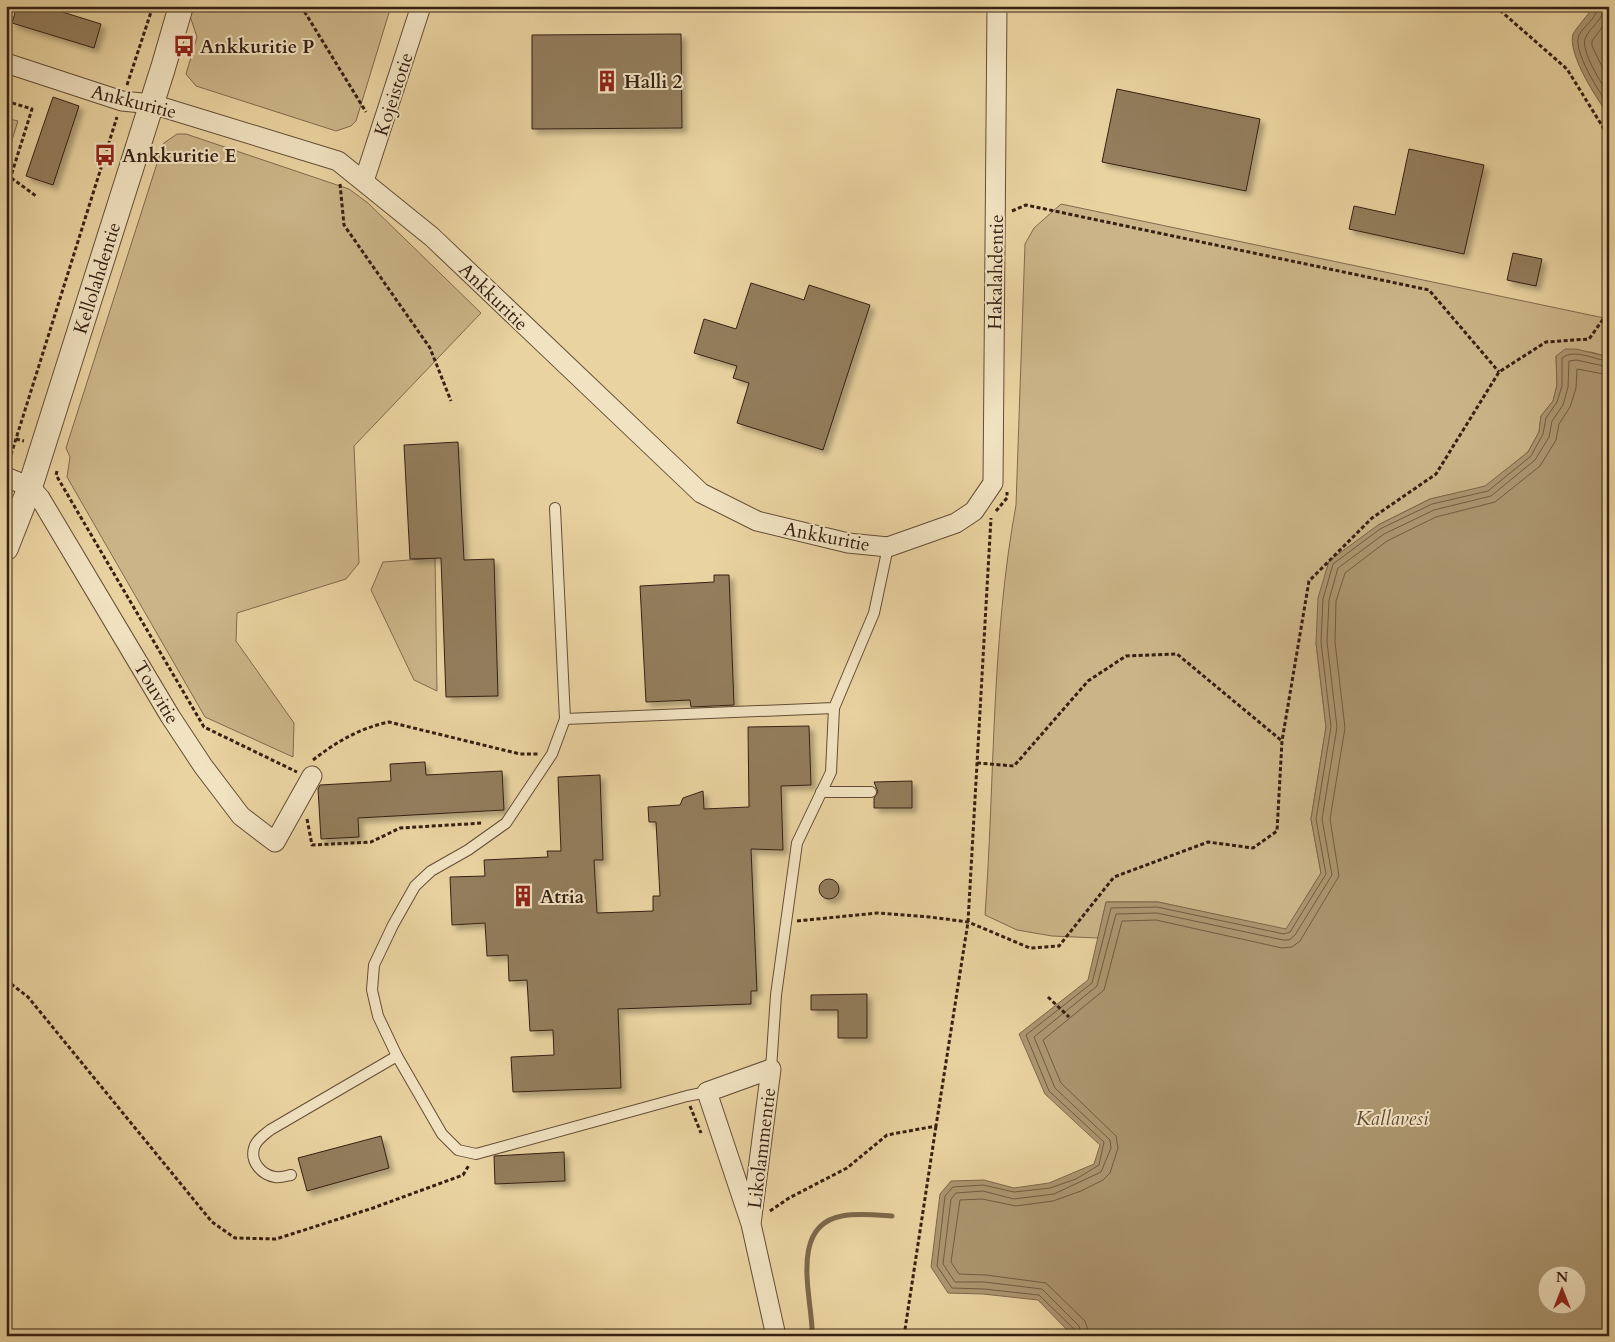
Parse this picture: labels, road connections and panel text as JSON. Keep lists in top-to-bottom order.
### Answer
{
  "streets": {
    "street": [
      "Kojeistotie",
      "Ankkuritie",
      "Hakalahdentie",
      "Kellolahdentie",
      "Touvitie",
      "Likolammentie"
    ]
  },
  "crossings": [
    ["Kojeistotie", "Ankkuritie"],
    ["Ankkuritie", "Hakalahdentie"],
    ["Ankkuritie", "Kellolahdentie"],
    ["Kellolahdentie", "Touvitie"]
  ],
  "water": ["Kallavesi"],
  "places": {
    "bus stop": ["Ankkuritie P", "Ankkuritie E"],
    "building": ["Halli 2", "Atria"]
  },
  "north": "top"
}
